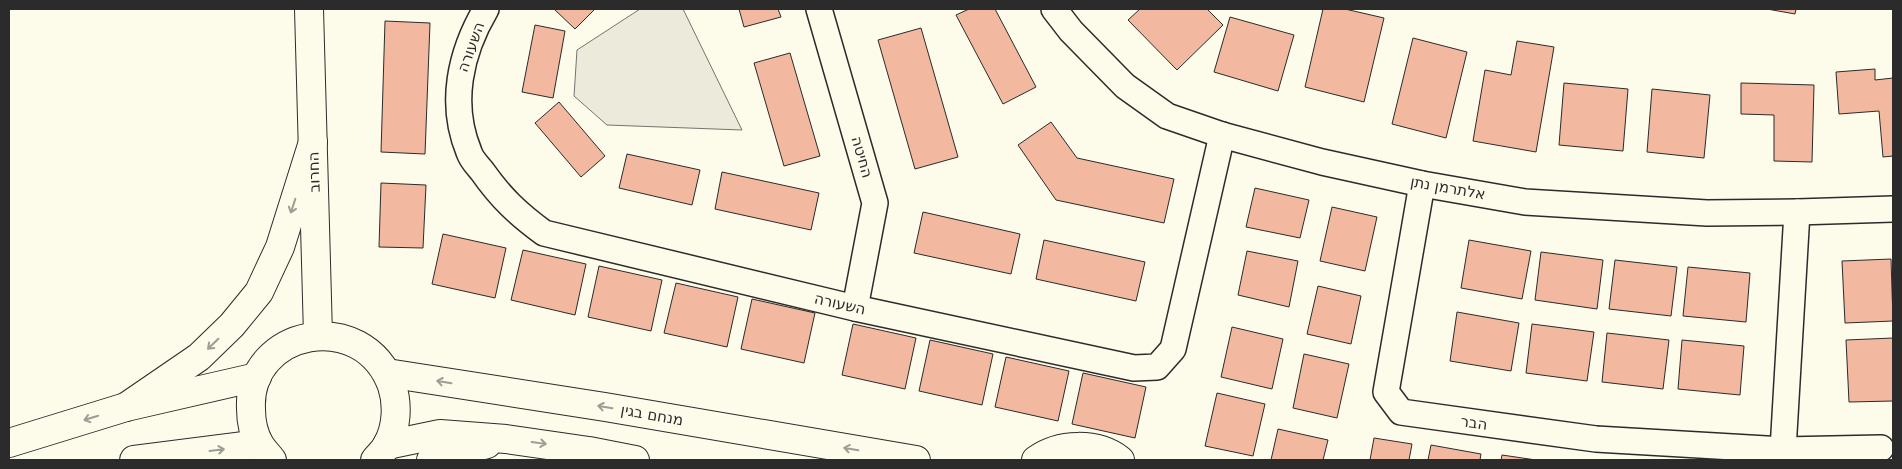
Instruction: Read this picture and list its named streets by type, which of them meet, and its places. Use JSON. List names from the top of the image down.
{
  "streets": {
    "main road": ["החרוב", "מנחם בגין"],
    "street": [
      "השעורה",
      "החיטה",
      "אלתרמן נתן",
      "הבר"
    ]
  },
  "crossings": [
    ["השעורה", "החיטה"],
    ["השעורה", "אלתרמן נתן"],
    ["אלתרמן נתן", "הבר"]
  ]
}
